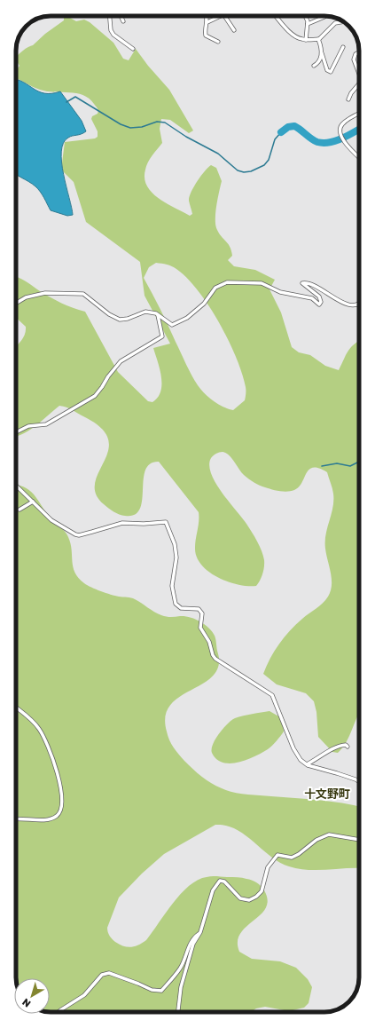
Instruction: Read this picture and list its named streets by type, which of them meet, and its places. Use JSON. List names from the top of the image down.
{
  "districts": ["十文野町"],
  "north": "bottom left"
}
